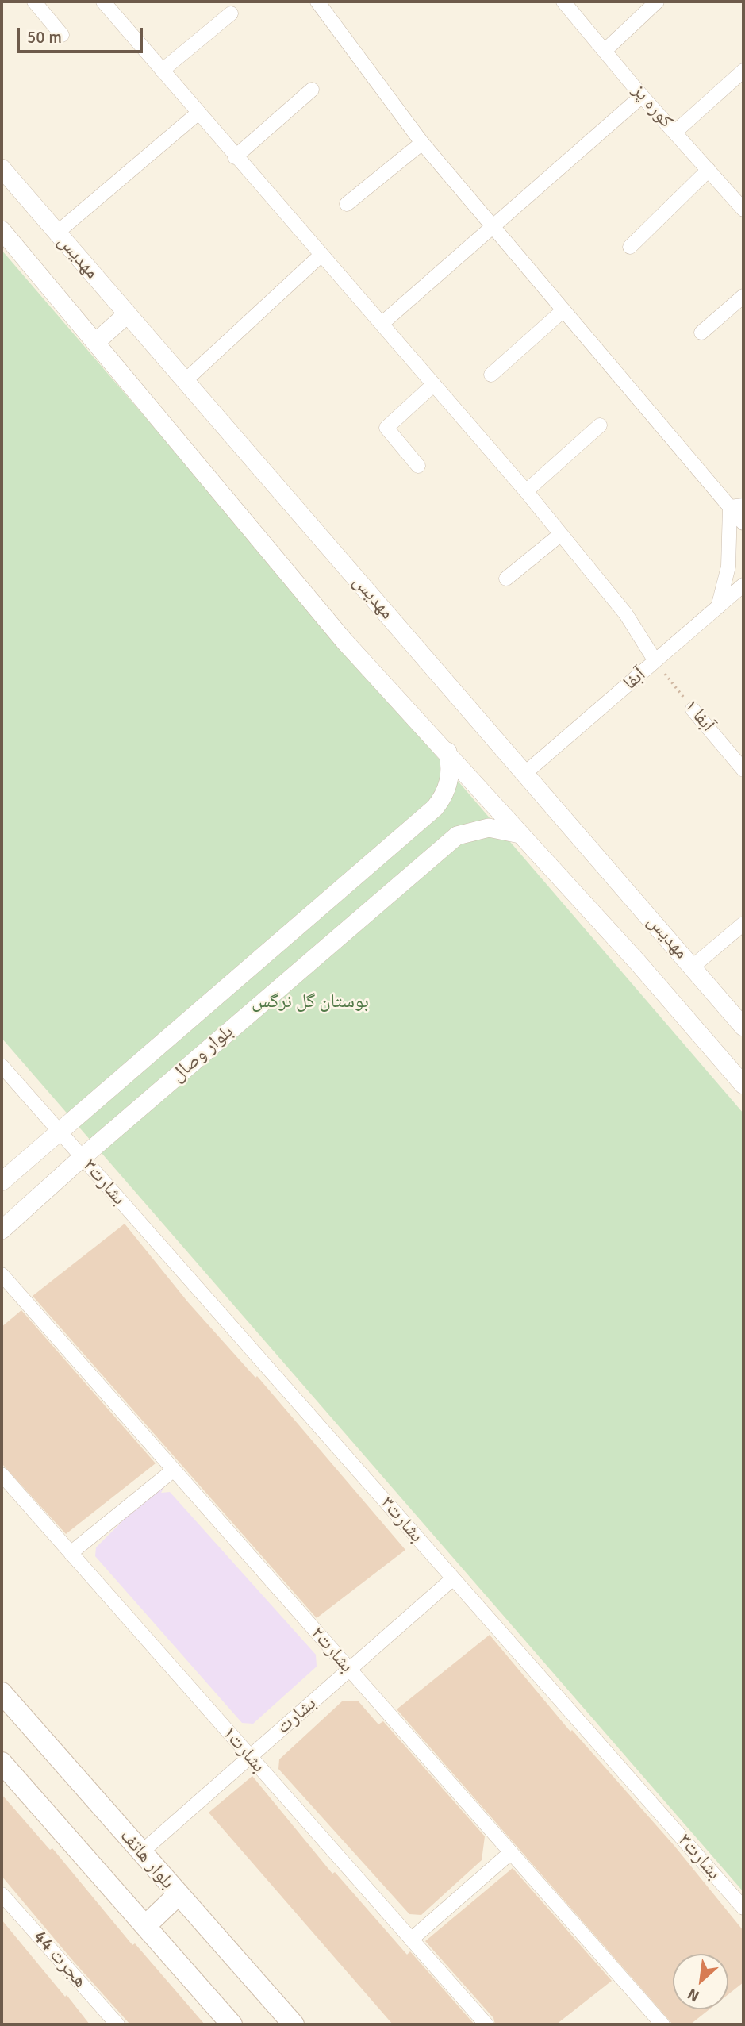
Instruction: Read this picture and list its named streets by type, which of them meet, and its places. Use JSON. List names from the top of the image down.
{
  "streets": {
    "main road": ["بلوار هاتف"],
    "street": [
      "کوره پز",
      "مهدیس",
      "آبفا",
      "آبفا ۱",
      "بلوار وصال",
      "بشارت۳",
      "بشارت۲",
      "بشارت",
      "بشارت۱",
      "هجرت 44"
    ]
  },
  "crossings": [
    ["مهدیس", "آبفا"],
    ["مهدیس", "بلوار وصال"],
    ["آبفا", "آبفا ۱"],
    ["بلوار وصال", "بشارت۳"],
    ["بشارت۳", "بشارت"],
    ["بشارت۲", "بشارت"],
    ["بشارت", "بشارت۱"],
    ["بشارت", "بلوار هاتف"]
  ],
  "parks": ["بوستان گل نرگس"],
  "scale_bar": "50 m",
  "north": "bottom left"
}
